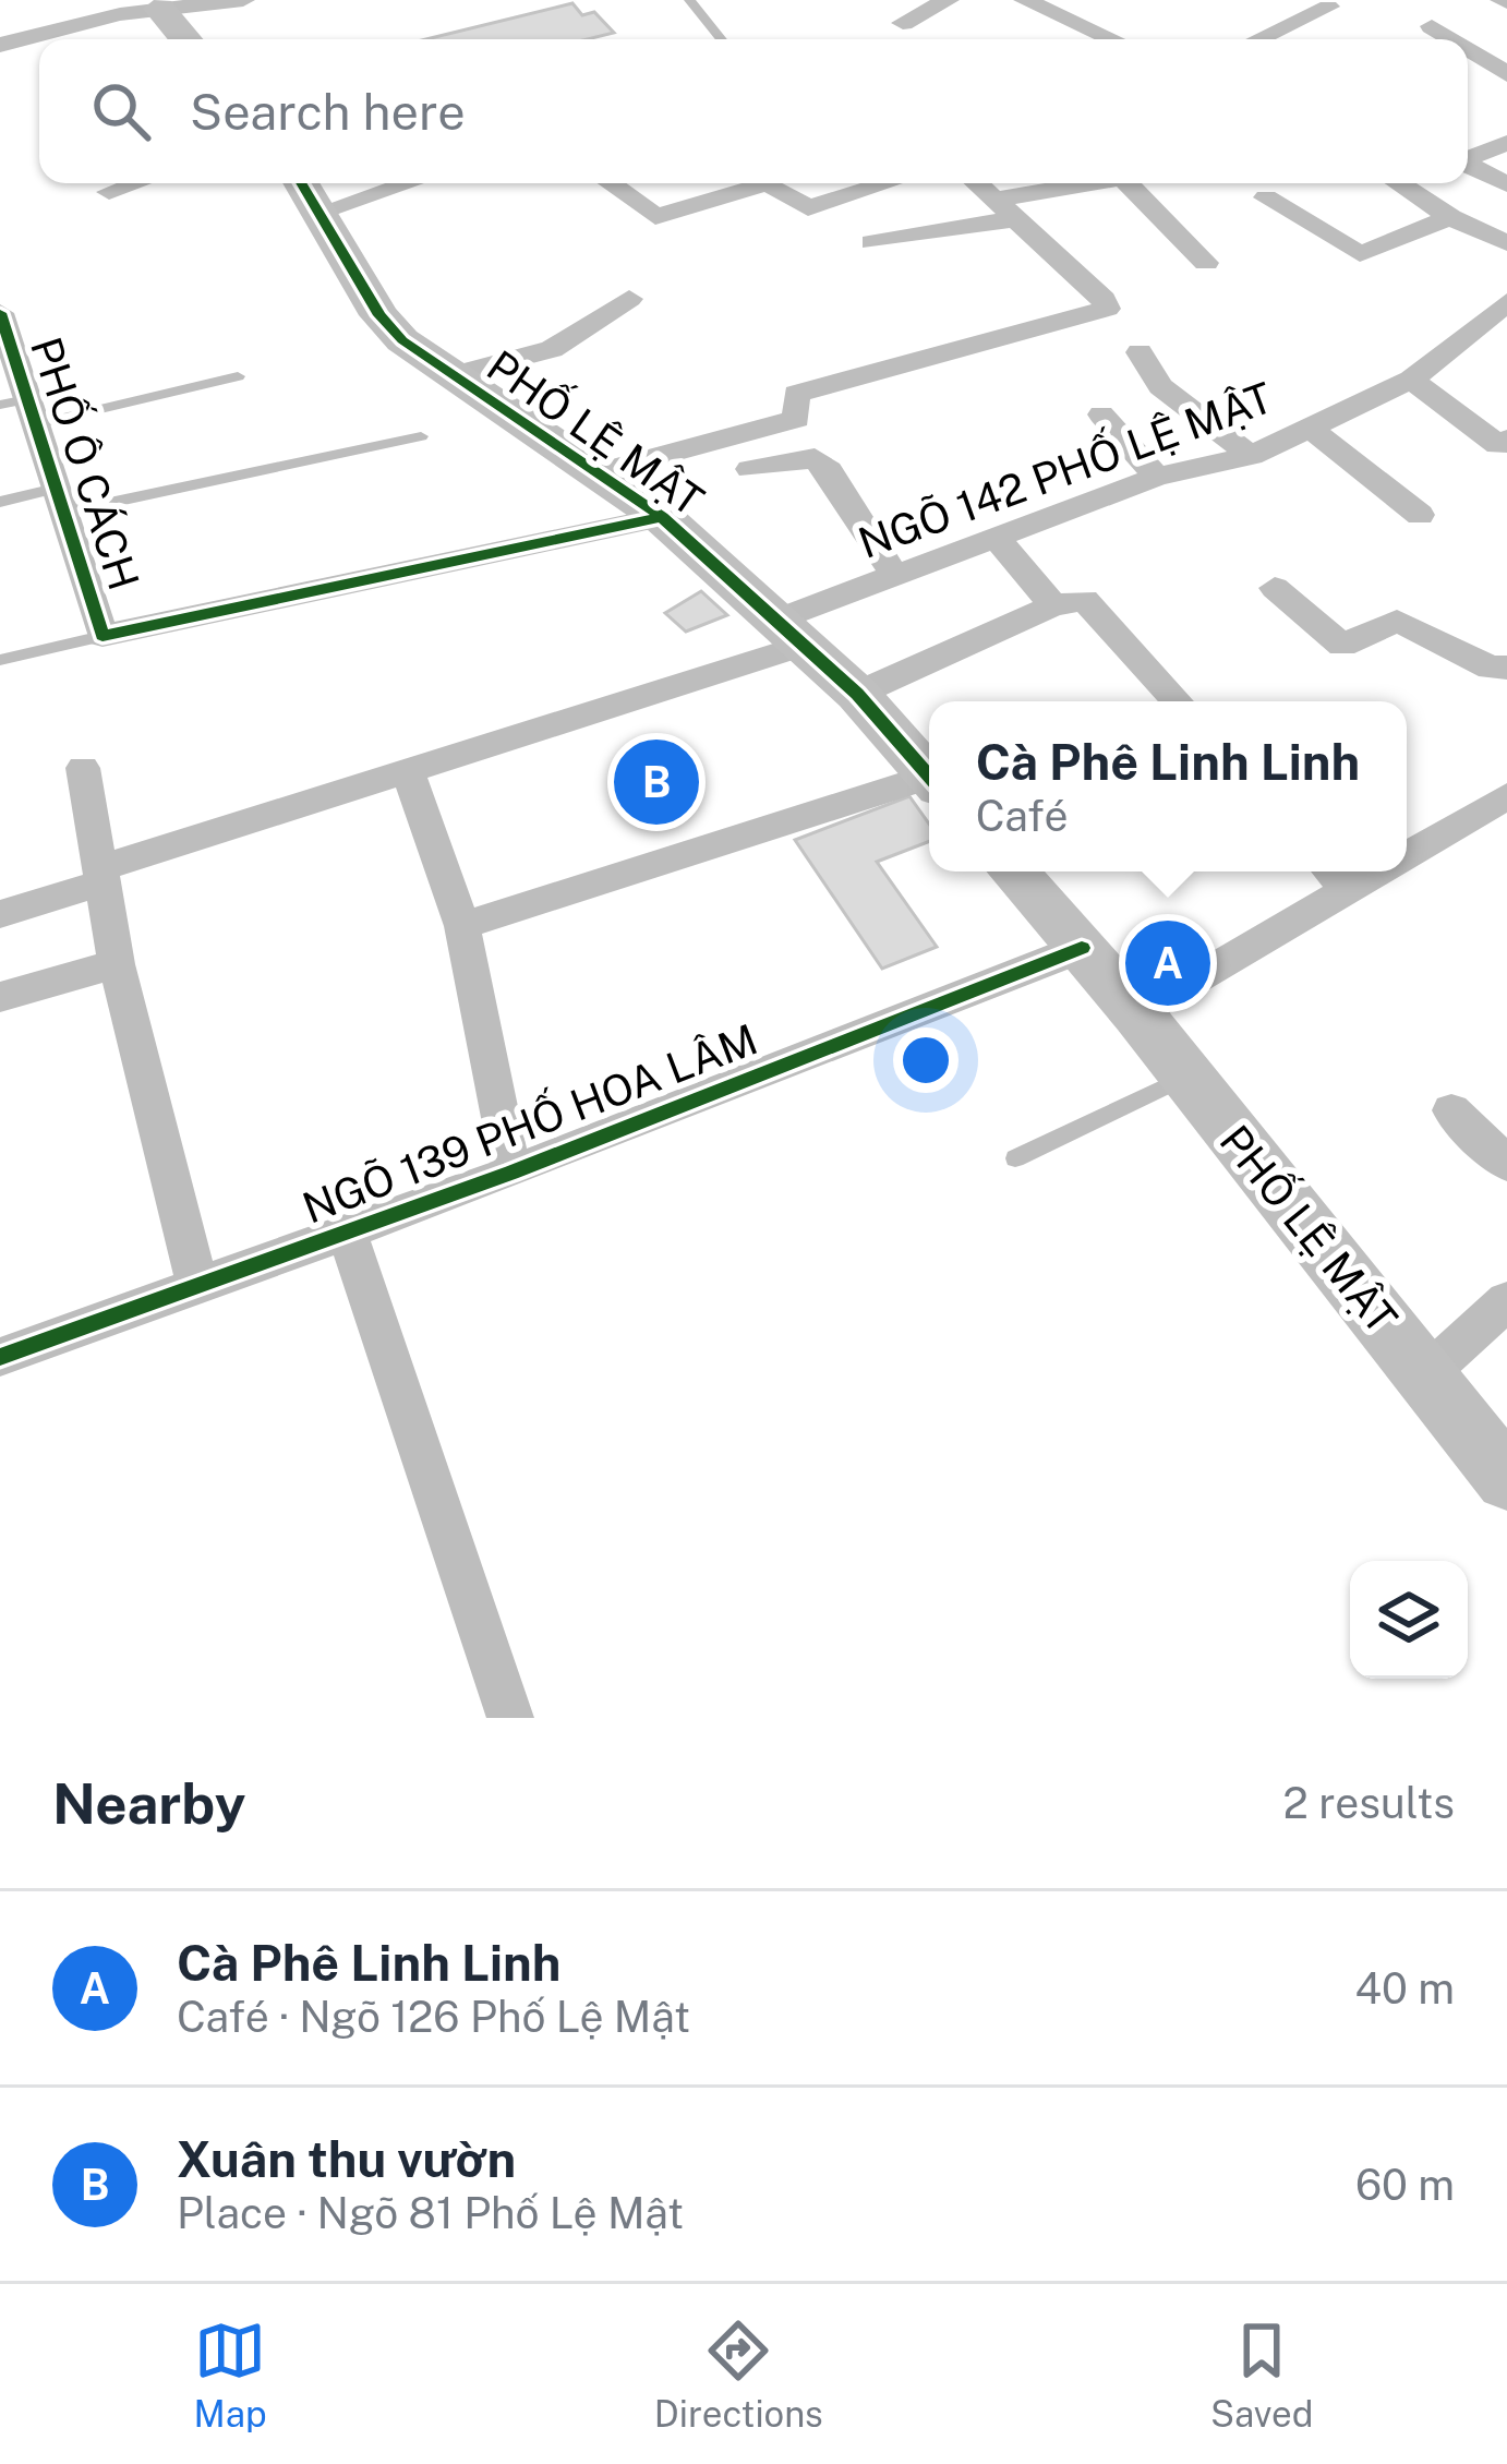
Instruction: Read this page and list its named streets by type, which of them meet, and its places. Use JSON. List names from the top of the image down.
{
  "streets": {
    "street": [
      "PHỐ LỆ MẬT",
      "PHỐ Ô CÁCH",
      "NGÕ 142 PHỐ LỆ MẬT",
      "NGÕ 139 PHỐ HOA LÂM"
    ]
  },
  "crossings": [
    ["PHỐ LỆ MẬT", "NGÕ 142 PHỐ LỆ MẬT"],
    ["PHỐ LỆ MẬT", "NGÕ 139 PHỐ HOA LÂM"]
  ],
  "page": {
    "search": "Search here",
    "popup": ["Cà Phê Linh Linh", "Café"],
    "pins": ["B", "A"],
    "heading": ["Nearby", "2 results"],
    "list": [
      {
        "mark": "A",
        "name": "Cà Phê Linh Linh",
        "note": "Café · Ngõ 126 Phố Lệ Mật",
        "value": "40 m"
      },
      {
        "mark": "B",
        "name": "Xuân thu vườn",
        "note": "Place · Ngõ 81 Phố Lệ Mật",
        "value": "60 m"
      }
    ],
    "nav": ["Map", "Directions", "Saved"]
  }
}
